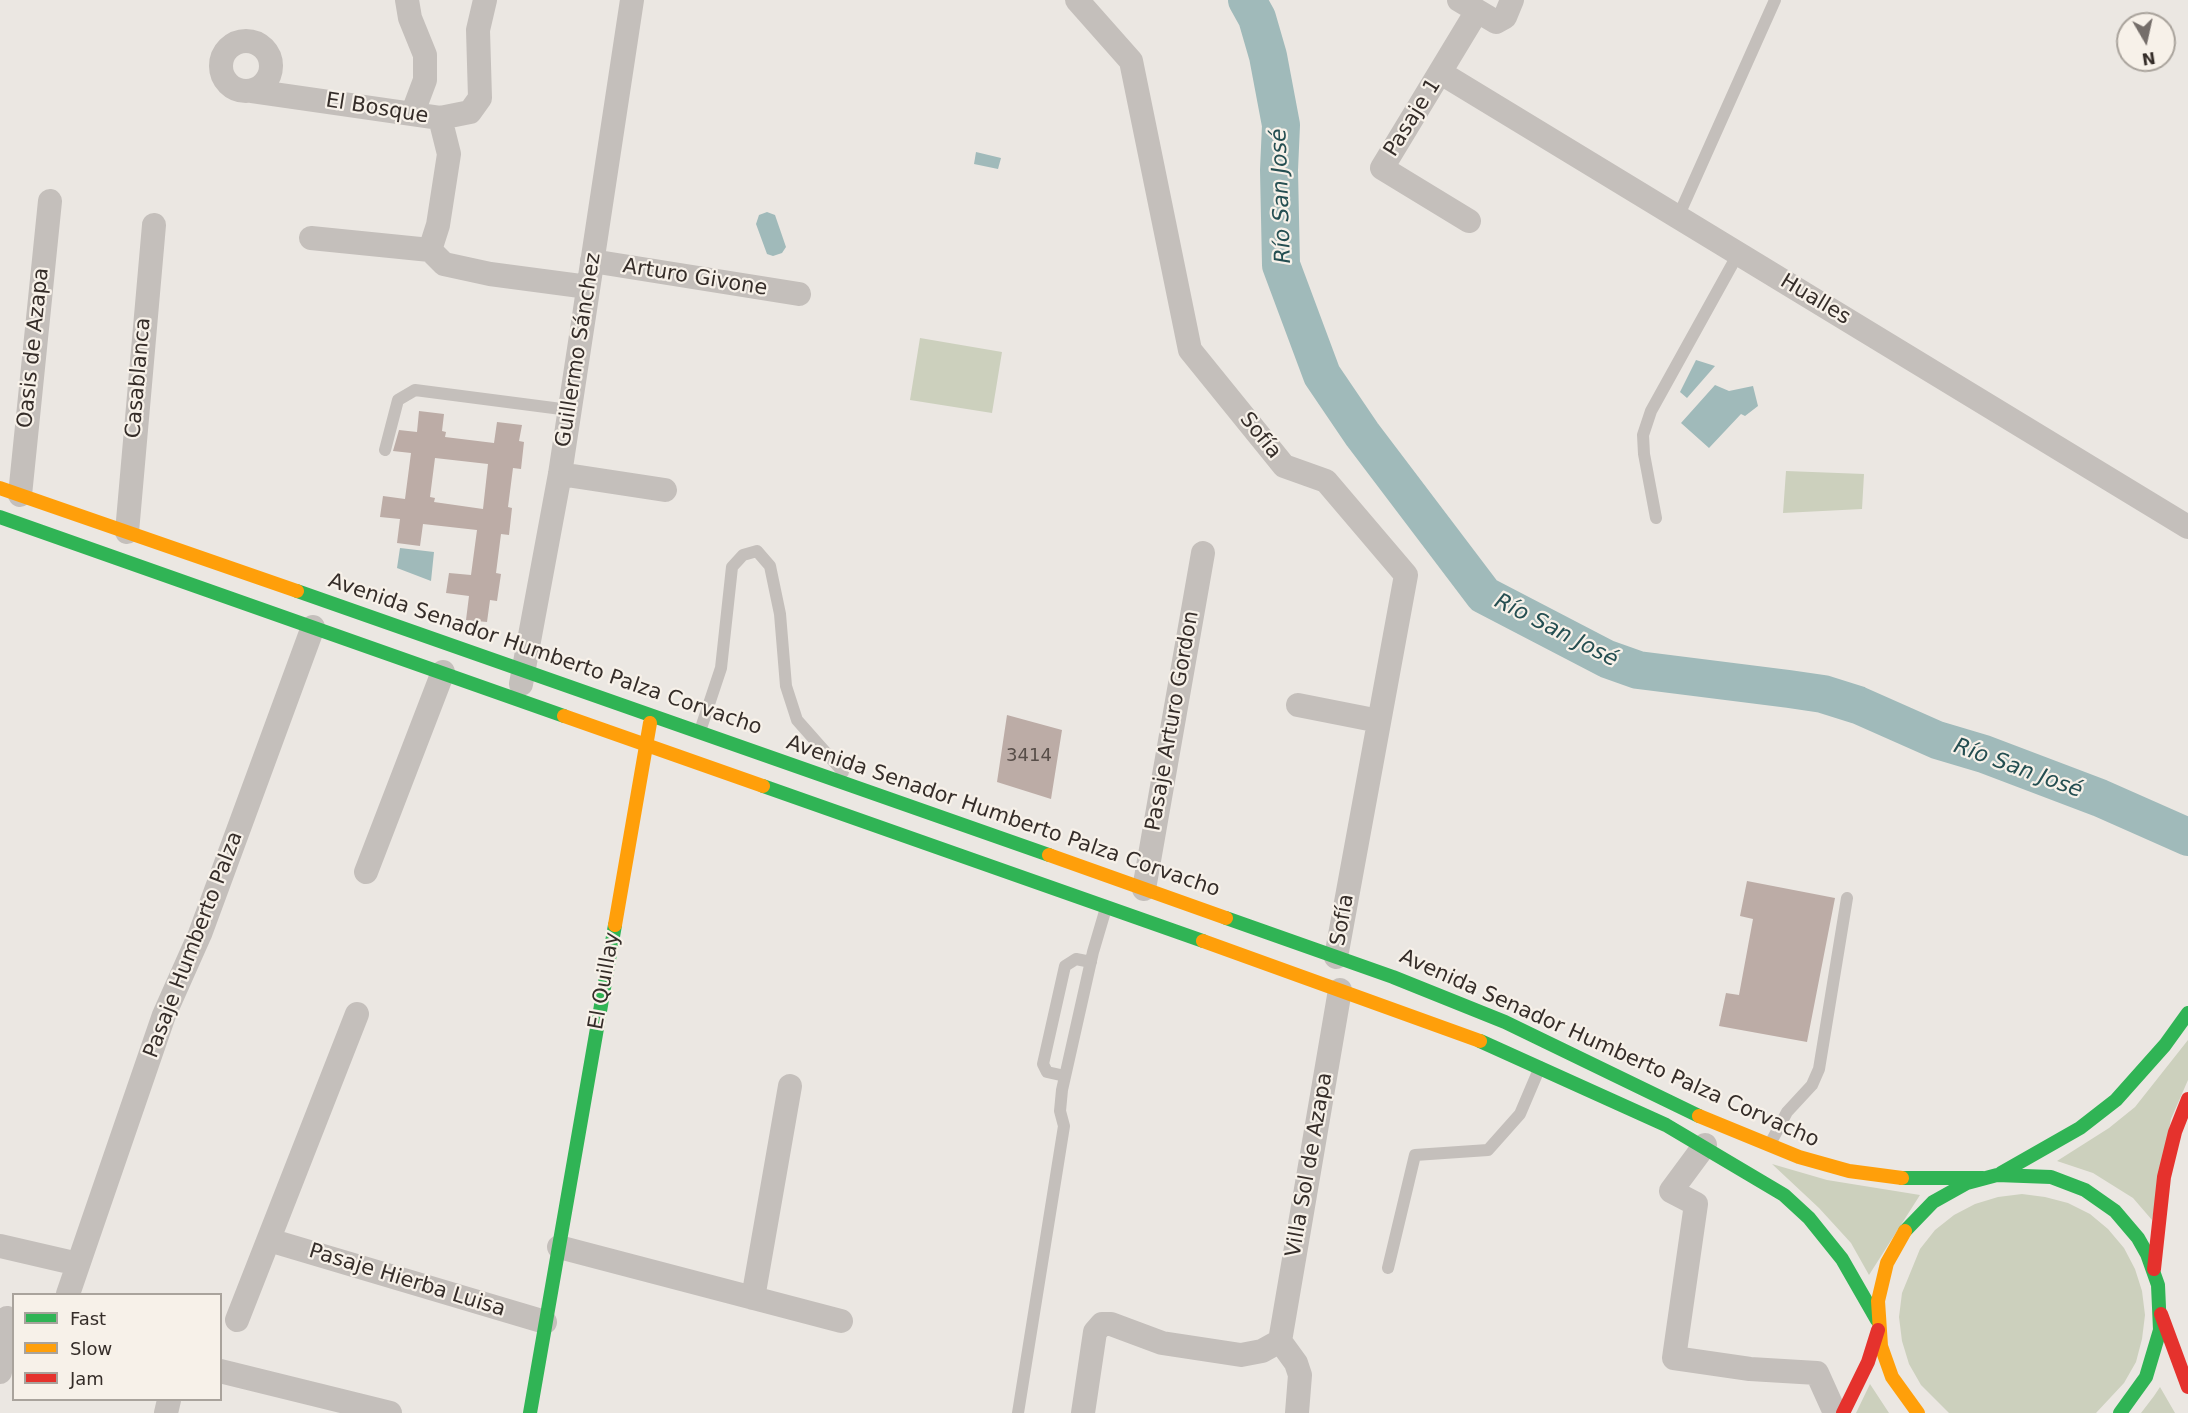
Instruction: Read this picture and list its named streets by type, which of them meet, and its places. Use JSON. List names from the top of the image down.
{
  "streets": {
    "main road": ["Avenida Senador Humberto Palza Corvacho", "El Quillay"],
    "street": [
      "El Bosque",
      "Pasaje 1",
      "Arturo Givone",
      "Hualles",
      "Oasis de Azapa",
      "Guillermo Sánchez",
      "Casablanca",
      "Sofía",
      "Pasaje Arturo Gordon",
      "Pasaje Humberto Palza",
      "Villa Sol de Azapa",
      "Pasaje Hierba Luisa"
    ]
  },
  "crossings": [
    ["Pasaje 1", "Hualles"],
    ["Arturo Givone", "Guillermo Sánchez"],
    ["Oasis de Azapa", "Avenida Senador Humberto Palza Corvacho"],
    ["Guillermo Sánchez", "Avenida Senador Humberto Palza Corvacho"],
    ["Casablanca", "Avenida Senador Humberto Palza Corvacho"],
    ["Sofía", "Avenida Senador Humberto Palza Corvacho"],
    ["Avenida Senador Humberto Palza Corvacho", "Pasaje Arturo Gordon"],
    ["Avenida Senador Humberto Palza Corvacho", "Pasaje Humberto Palza"],
    ["Avenida Senador Humberto Palza Corvacho", "El Quillay"],
    ["Avenida Senador Humberto Palza Corvacho", "Villa Sol de Azapa"],
    ["El Quillay", "Pasaje Hierba Luisa"]
  ],
  "water": ["Río San José"],
  "house_numbers": ["3414"],
  "legend": ["Fast", "Slow", "Jam"],
  "north": "bottom"
}
